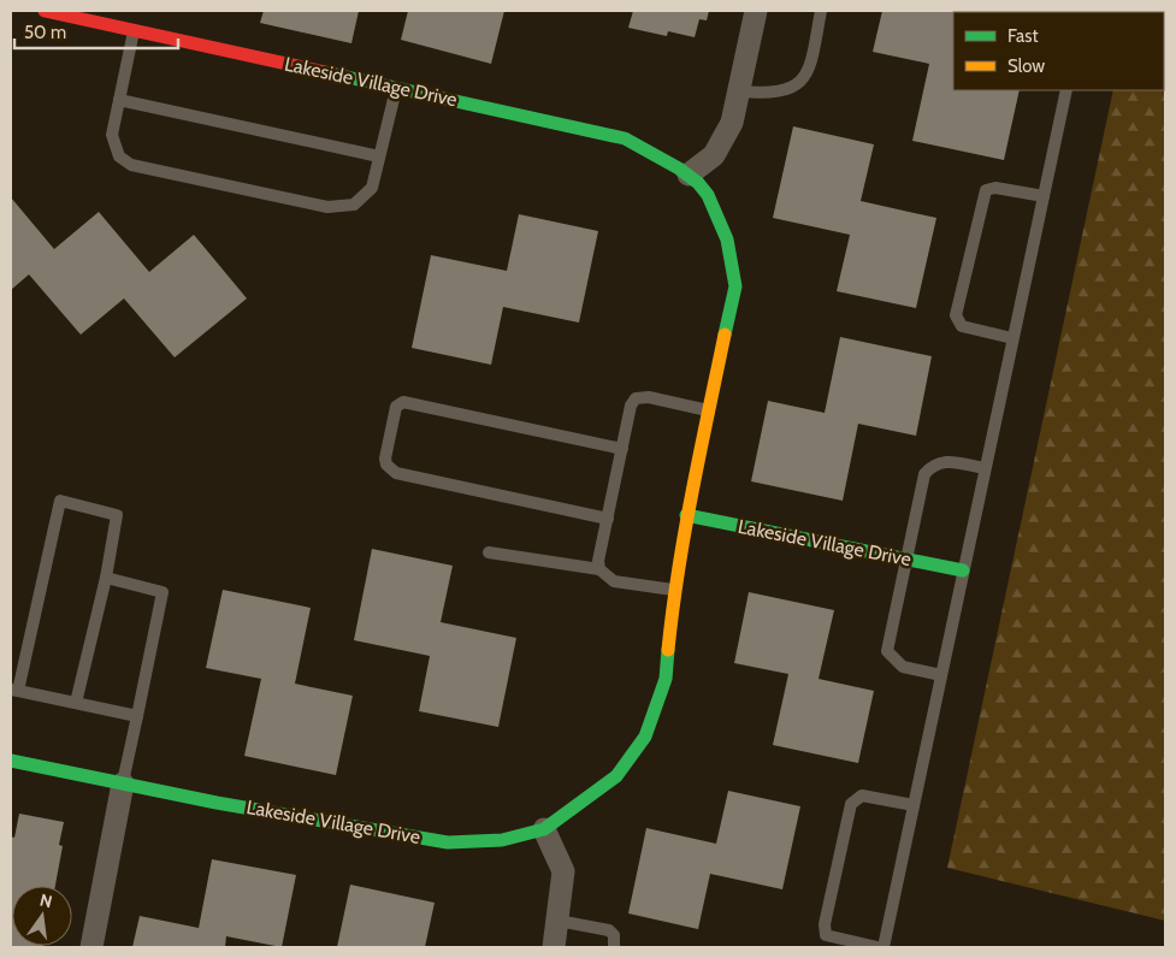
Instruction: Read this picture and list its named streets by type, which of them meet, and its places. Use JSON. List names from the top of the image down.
{
  "streets": {
    "street": ["Lakeside Village Drive"]
  },
  "legend": ["Fast", "Slow"],
  "scale_bar": "50 m",
  "north": "top"
}
